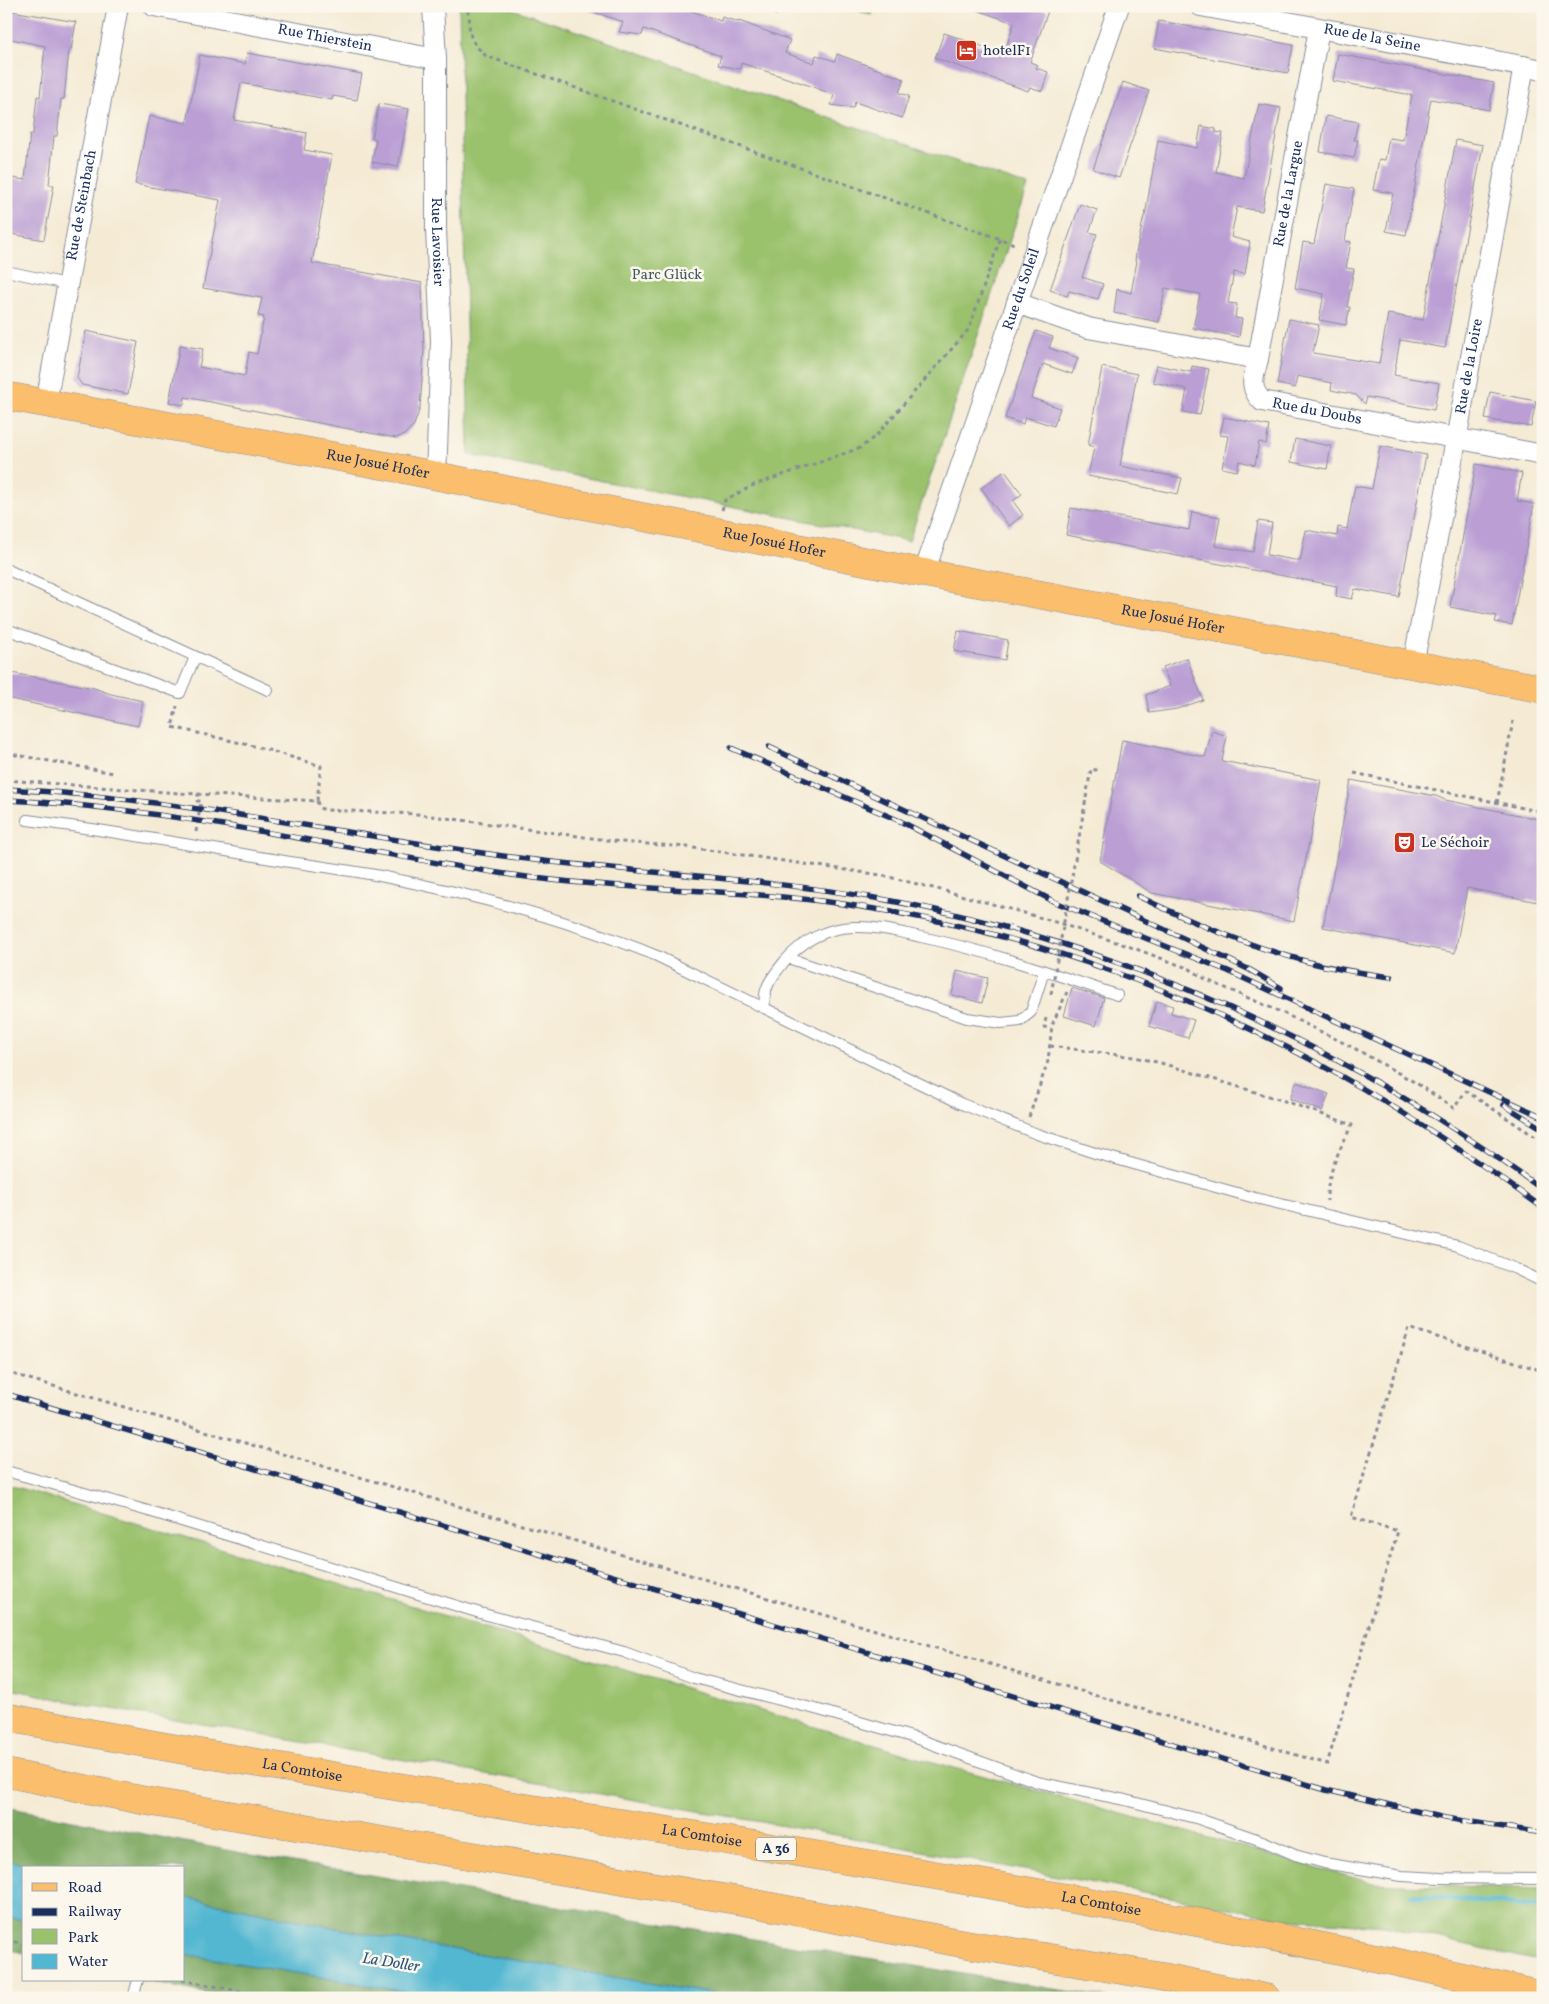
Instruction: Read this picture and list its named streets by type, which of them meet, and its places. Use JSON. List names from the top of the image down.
{
  "streets": {
    "main road": ["Rue Josué Hofer", "La Comtoise", "A 36"],
    "street": [
      "Rue Thierstein",
      "Rue de la Seine",
      "Rue de la Largue",
      "Rue de Steinbach",
      "Rue Lavoisier",
      "Rue du Soleil",
      "Rue de la Loire",
      "Rue du Doubs"
    ]
  },
  "crossings": [
    ["Rue Thierstein", "Rue Lavoisier"],
    ["Rue de la Seine", "Rue de la Largue"],
    ["Rue de la Seine", "Rue de la Loire"],
    ["Rue de la Largue", "Rue du Doubs"],
    ["Rue de Steinbach", "Rue Josué Hofer"],
    ["Rue Lavoisier", "Rue Josué Hofer"],
    ["Rue du Soleil", "Rue Josué Hofer"],
    ["Rue de la Loire", "Rue du Doubs"],
    ["Rue de la Loire", "Rue Josué Hofer"]
  ],
  "water": ["La Doller"],
  "parks": ["Parc Glück"],
  "places": {
    "hotel": ["hotelF1"],
    "theatre": ["Le Séchoir"]
  },
  "legend": [
    "Road",
    "Railway",
    "Park",
    "Water"
  ]
}
